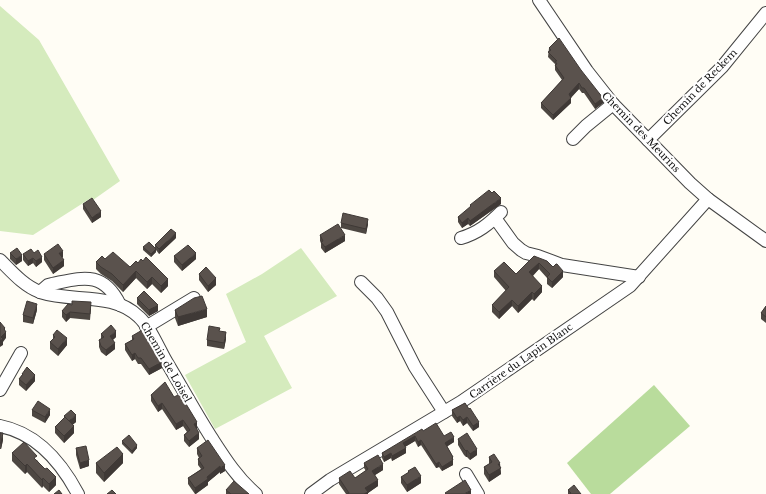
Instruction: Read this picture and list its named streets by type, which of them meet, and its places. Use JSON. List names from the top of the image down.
{
  "streets": {
    "street": [
      "Chemin de Reckem",
      "Chemin des Meurins",
      "Carrière du Lapin Blanc",
      "Chemin de Loisel"
    ]
  },
  "crossings": [
    ["Chemin de Reckem", "Chemin des Meurins"],
    ["Chemin des Meurins", "Carrière du Lapin Blanc"]
  ]
}
